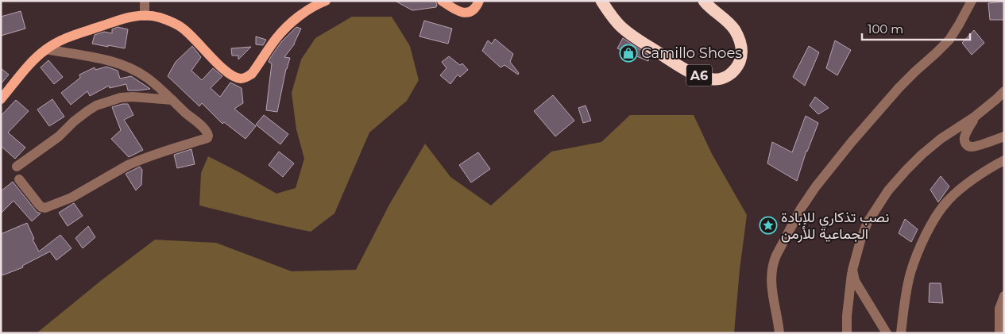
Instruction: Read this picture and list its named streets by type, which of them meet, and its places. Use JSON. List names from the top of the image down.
{
  "streets": {
    "highway": ["A6"]
  },
  "places": {
    "shop": ["Camillo Shoes"],
    "place": ["نصب تذكاري للإبادة الجماعية للأرمن"]
  },
  "scale_bar": "100 m"
}
